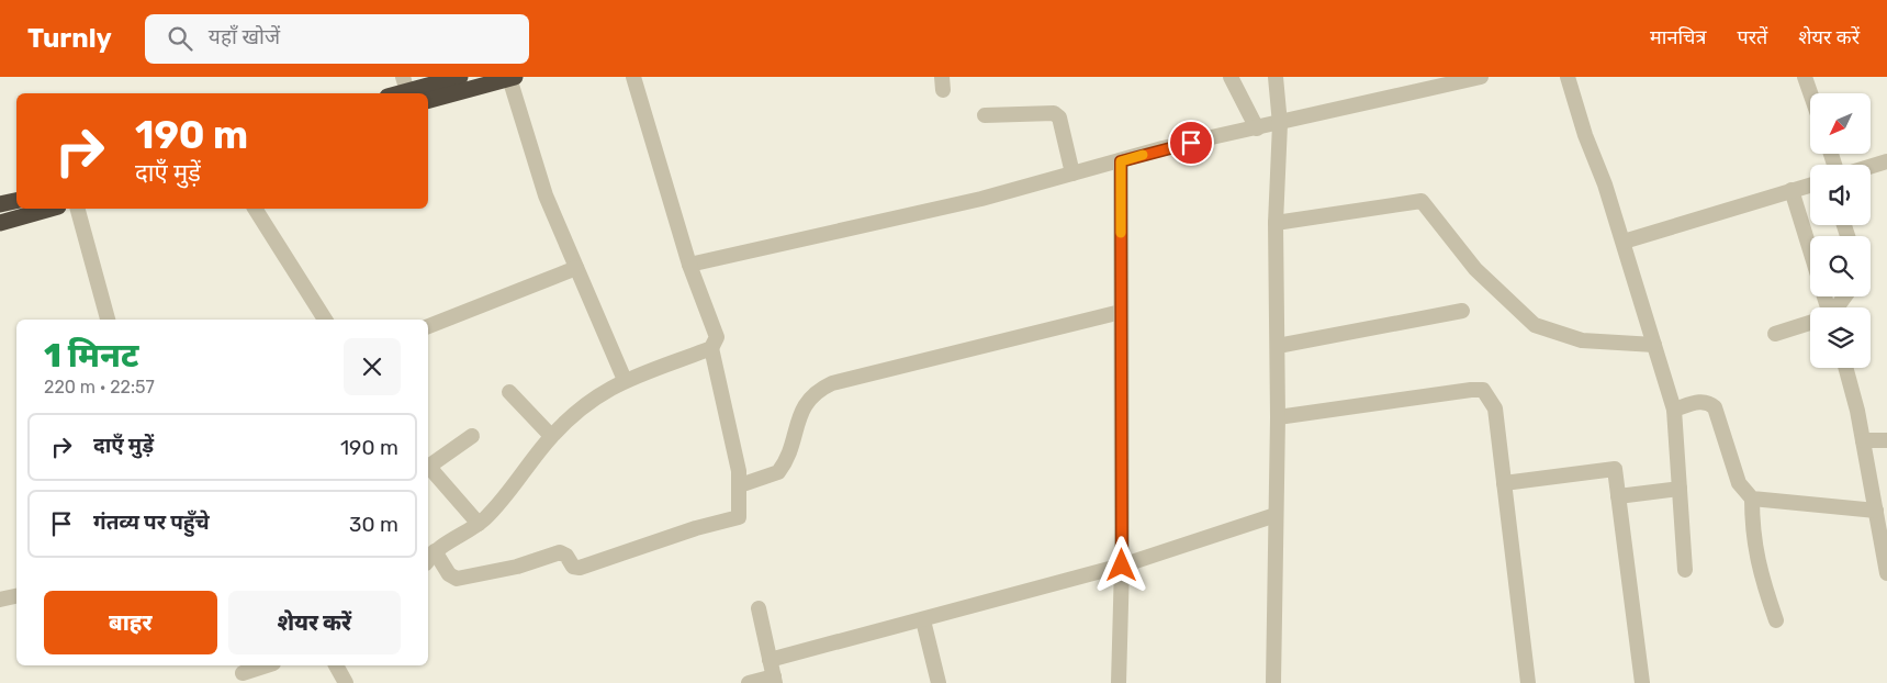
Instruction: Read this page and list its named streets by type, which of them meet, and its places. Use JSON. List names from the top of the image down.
{
  "north": "bottom left",
  "page": {
    "header": "Turnly",
    "search": "यहाँ खोजें",
    "nav": ["मानचित्र", "परतें", "शेयर करें"],
    "turn": ["190 m", "दाएँ मुड़ें"],
    "heading": ["1 मिनट", "220 m · 22:57"],
    "list": [
      {
        "name": "दाएँ मुड़ें",
        "value": "190 m"
      },
      {
        "name": "गंतव्य पर पहुँचे",
        "value": "30 m"
      }
    ],
    "buttons": ["बाहर", "शेयर करें"]
  }
}
